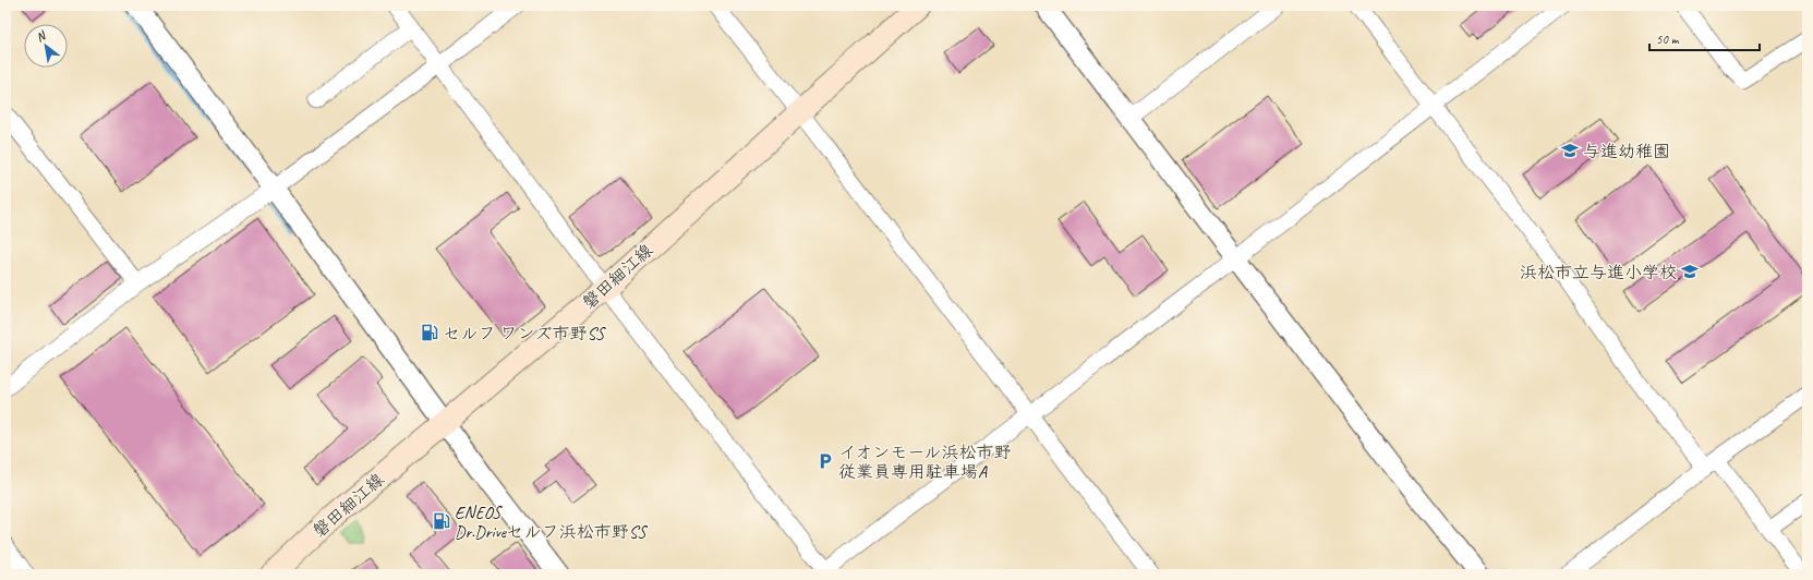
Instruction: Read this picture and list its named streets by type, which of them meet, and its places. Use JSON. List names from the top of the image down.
{
  "streets": {
    "main road": ["磐田細江線"]
  },
  "places": {
    "school or university": ["与進幼稚園", "浜松市立与進小学校"],
    "fuel station": ["セルフ ワンズ市野SS", "ENEOS Dr.Driveセルフ浜松市野SS"],
    "parking": ["イオンモール浜松市野 従業員専用駐車場A"]
  },
  "scale_bar": "50 m",
  "north": "top left"
}
